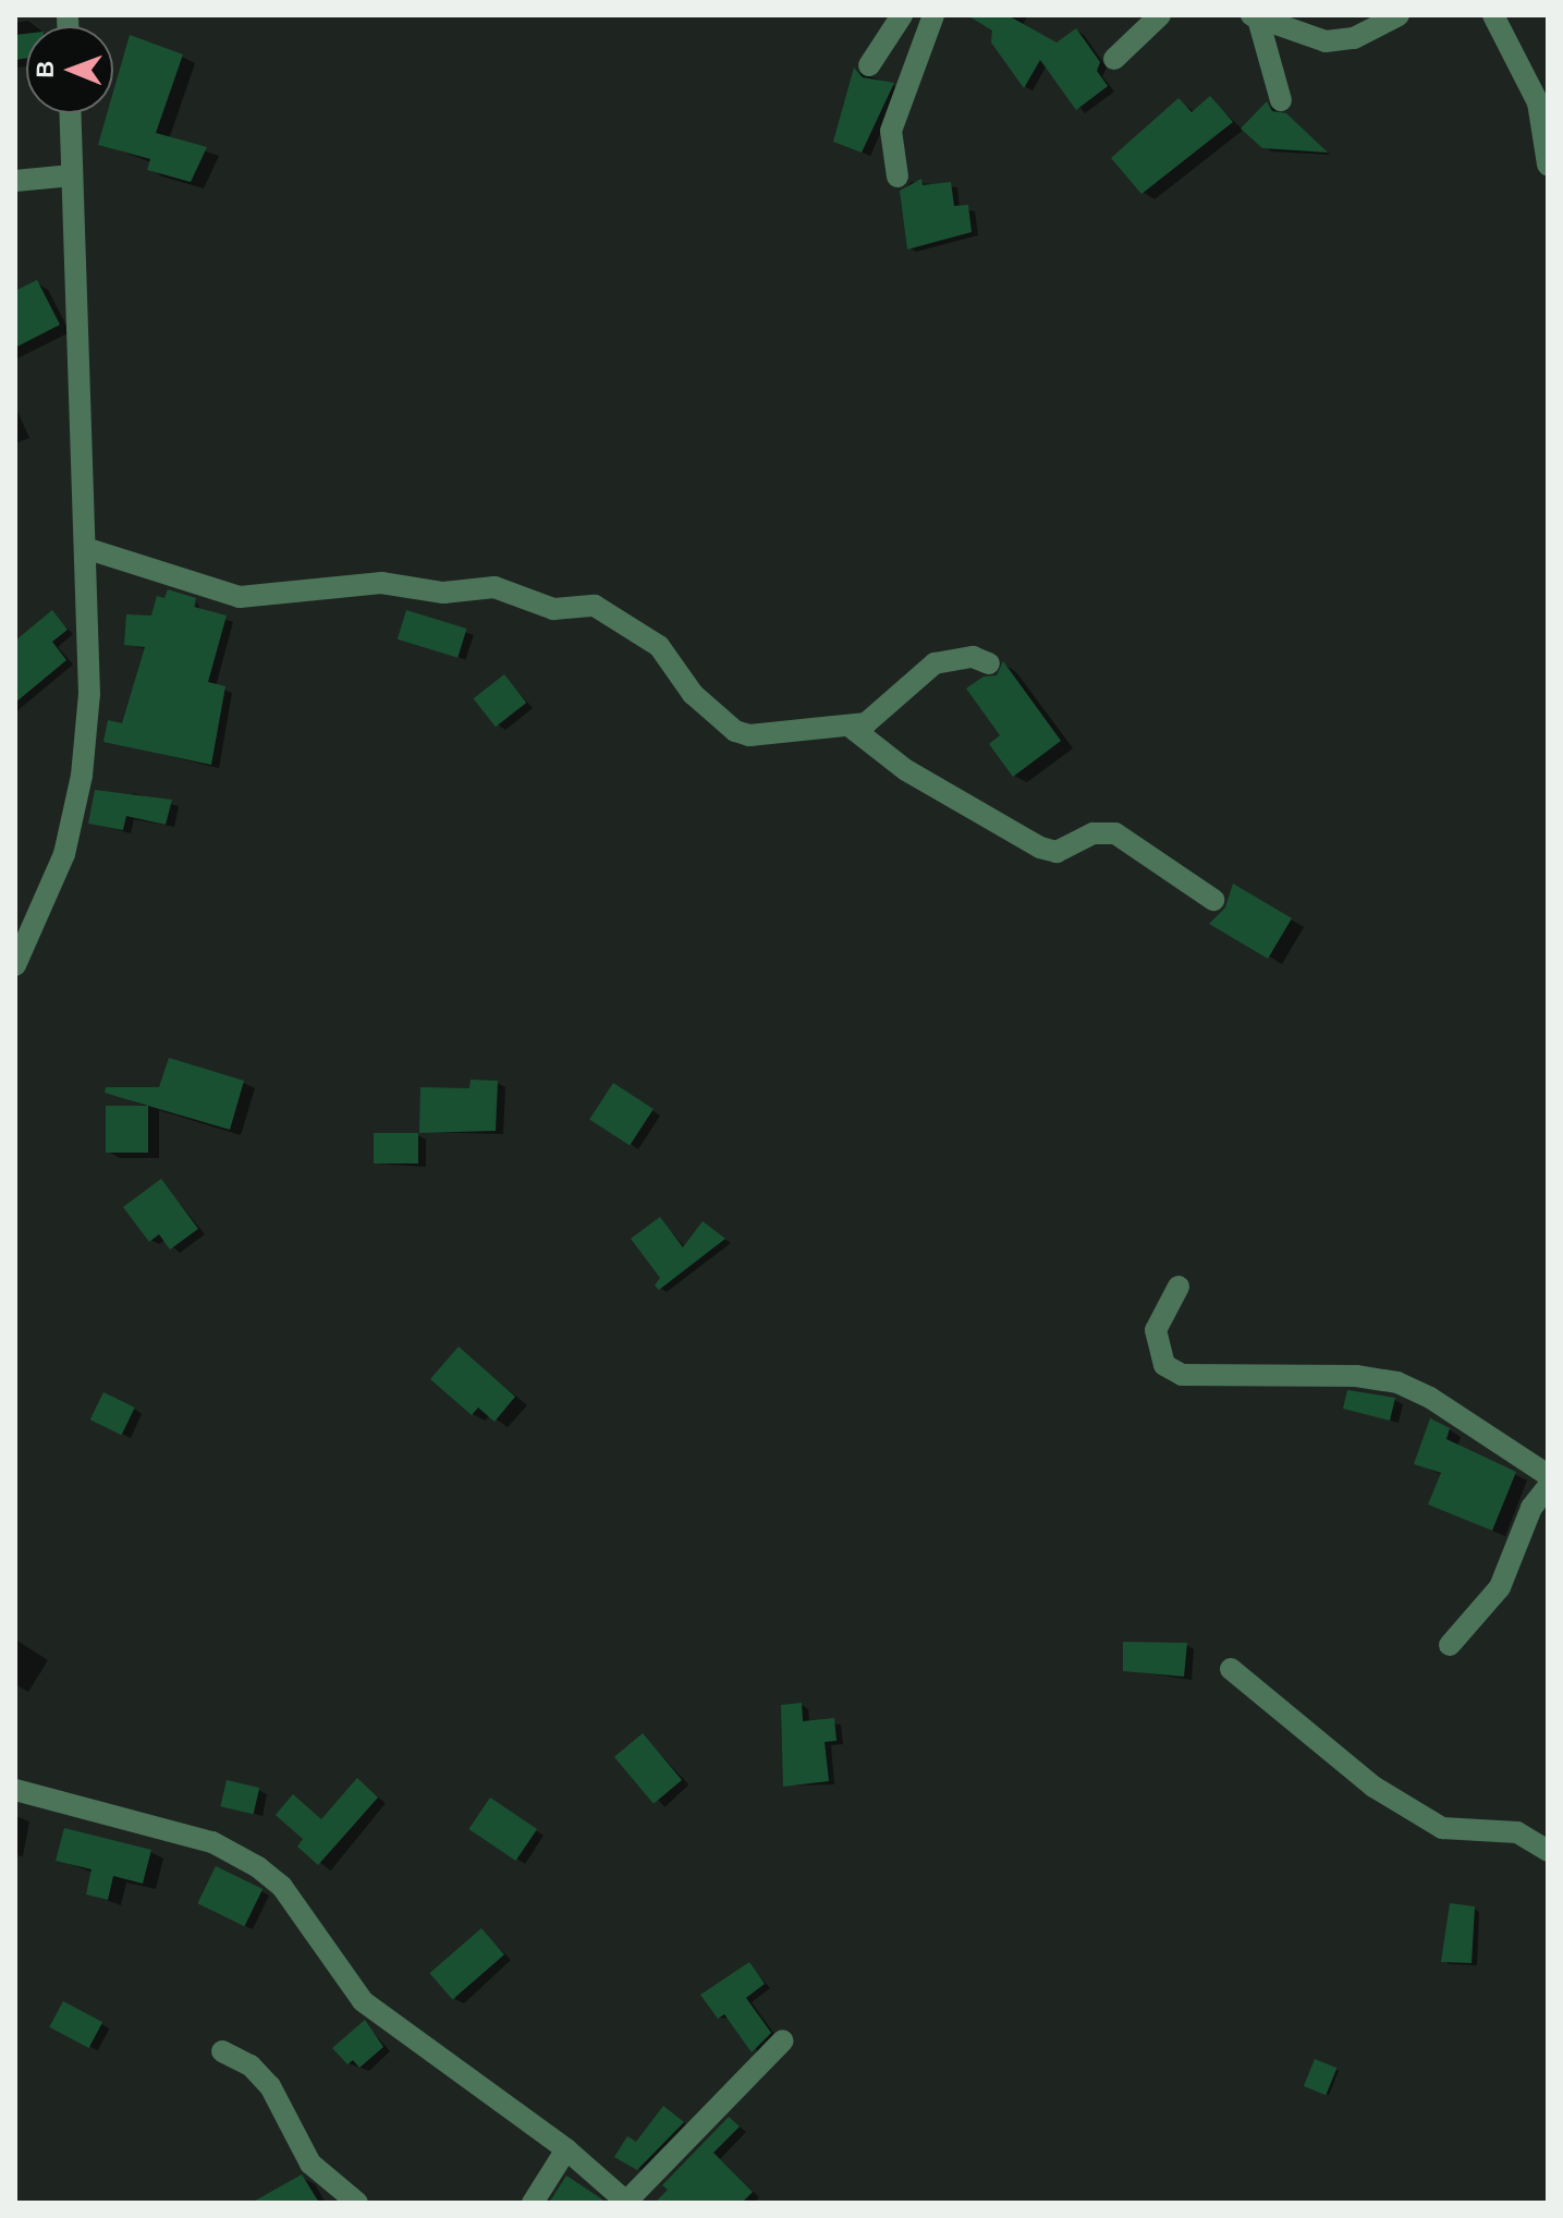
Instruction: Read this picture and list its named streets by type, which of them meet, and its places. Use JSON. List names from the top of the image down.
{
  "north": "left"
}
